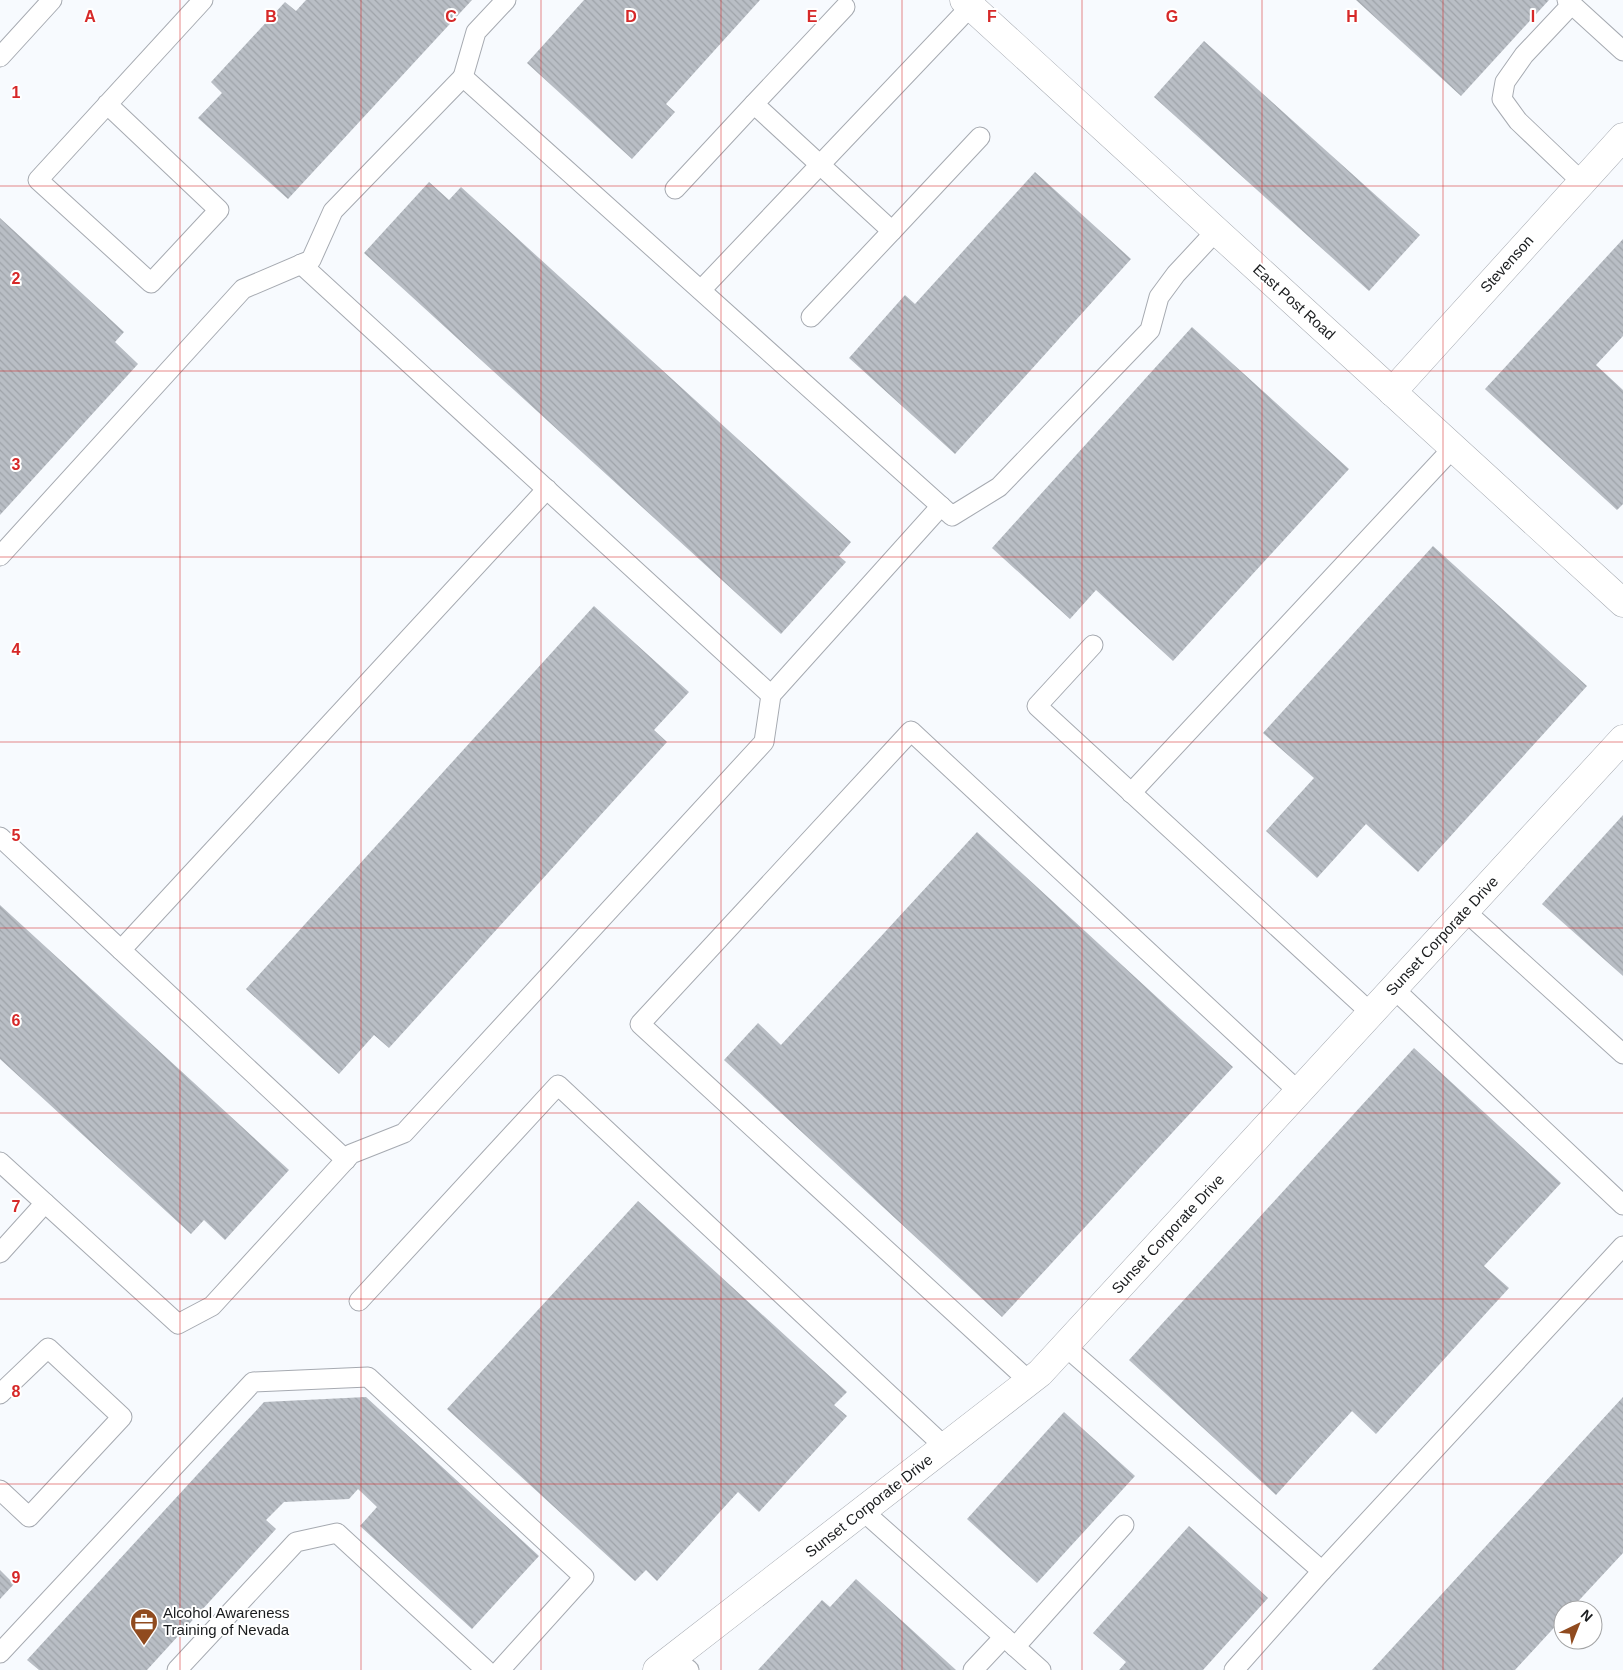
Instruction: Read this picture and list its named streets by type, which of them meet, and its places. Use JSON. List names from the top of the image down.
{
  "streets": {
    "street": ["Stevenson", "East Post Road", "Sunset Corporate Drive"]
  },
  "crossings": [
    ["Stevenson", "East Post Road"]
  ],
  "places": {
    "office": ["Alcohol Awareness Training of Nevada"]
  },
  "north": "top right",
  "grid": {
    "columns": [
      "A",
      "B",
      "C",
      "D",
      "E",
      "F",
      "G",
      "H",
      "I"
    ],
    "rows": [
      "1",
      "2",
      "3",
      "4",
      "5",
      "6",
      "7",
      "8",
      "9"
    ]
  }
}
